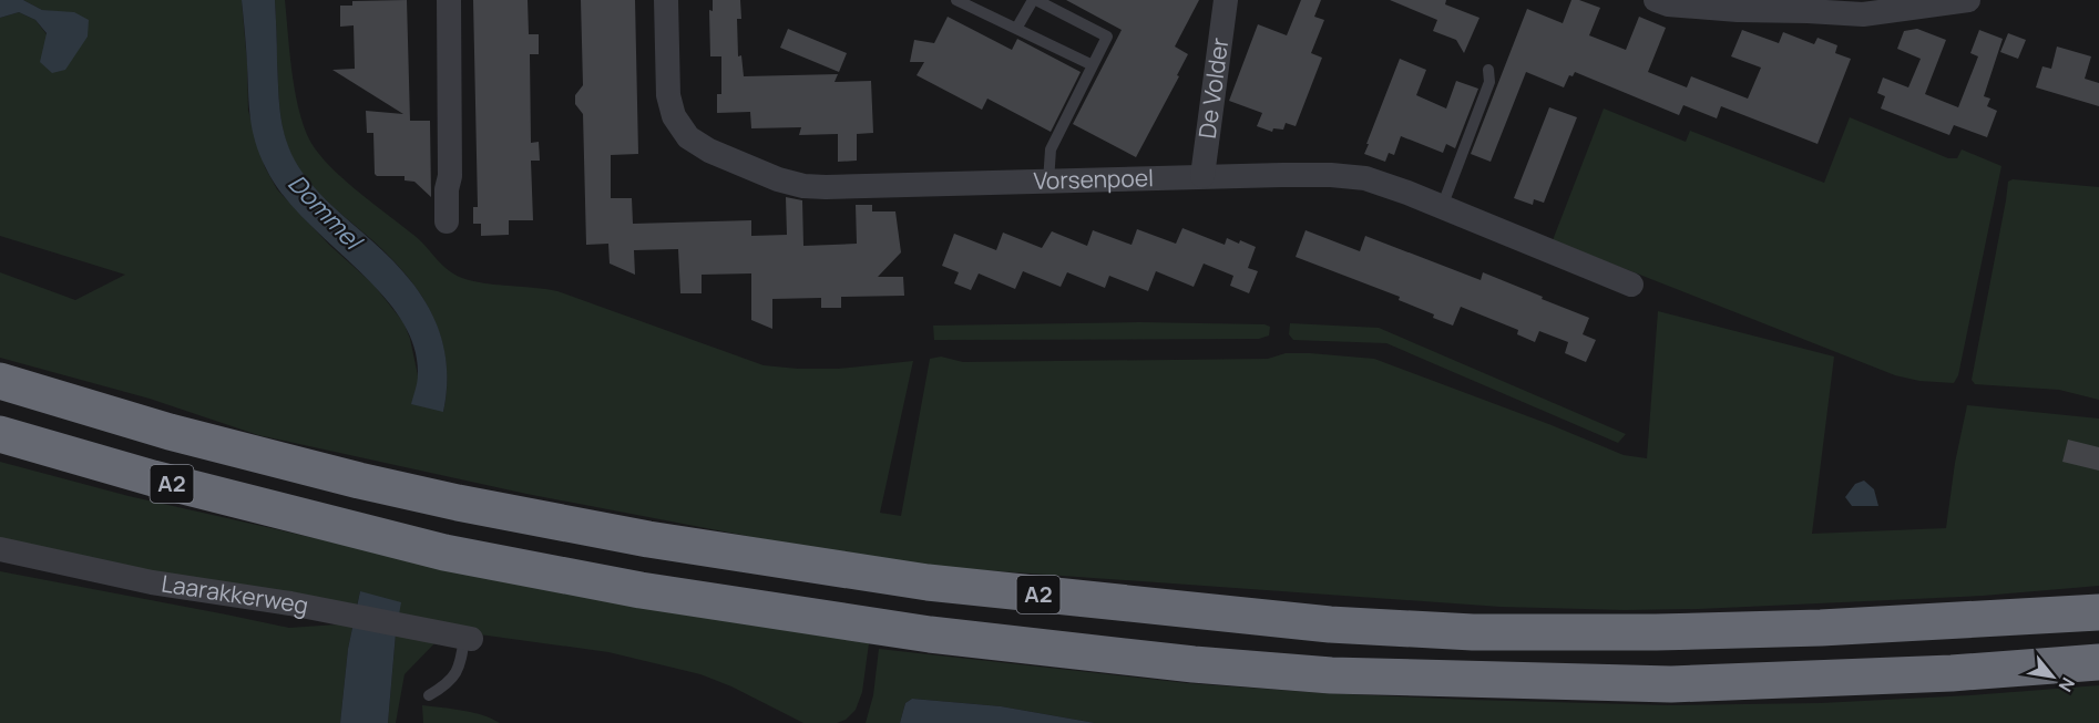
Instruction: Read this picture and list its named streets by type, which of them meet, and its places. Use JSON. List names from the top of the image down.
{
  "streets": {
    "highway": ["A2"],
    "street": ["De Volder", "Vorsenpoel", "Laarakkerweg"]
  },
  "crossings": [
    ["De Volder", "Vorsenpoel"]
  ],
  "water": ["Dommel"],
  "north": "bottom right"
}
